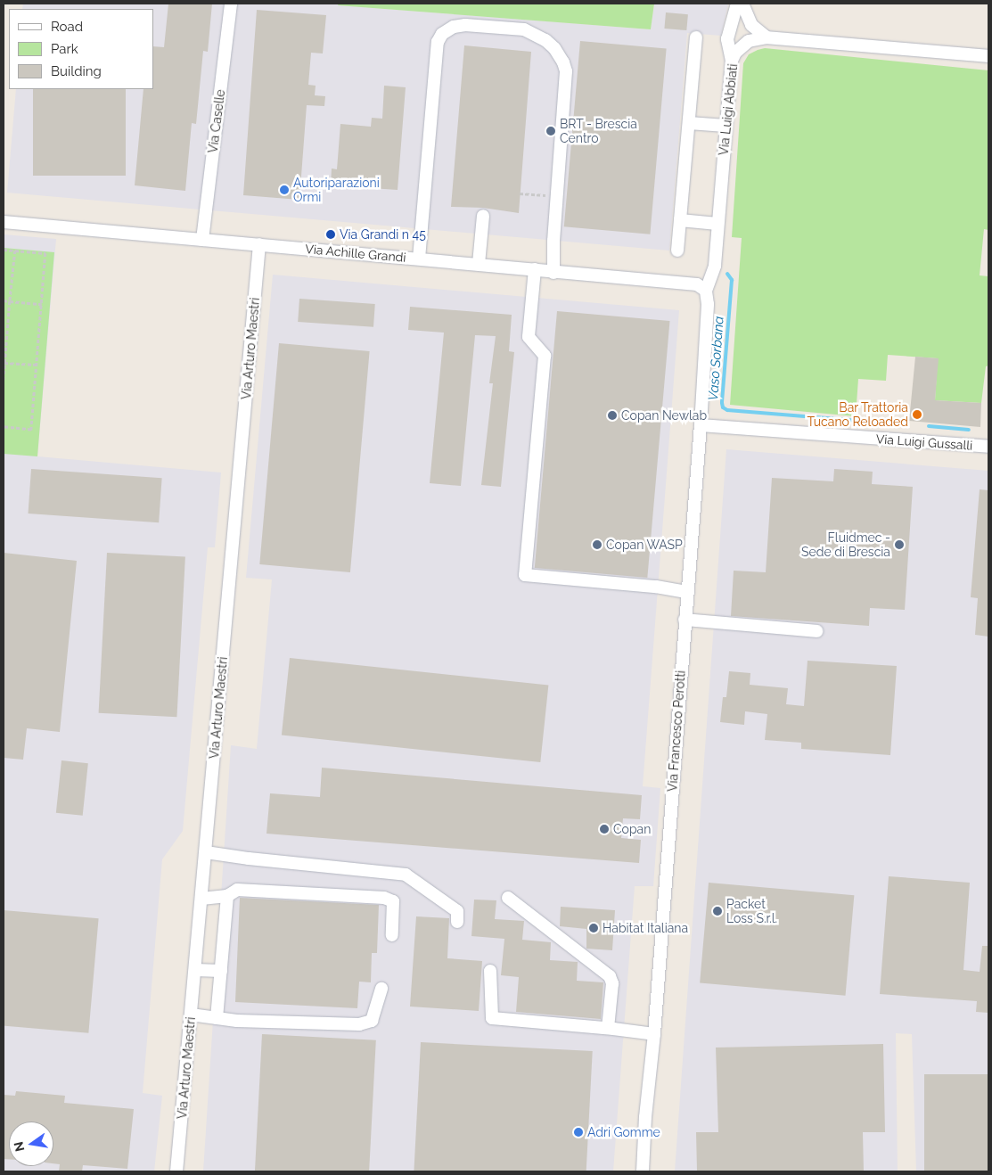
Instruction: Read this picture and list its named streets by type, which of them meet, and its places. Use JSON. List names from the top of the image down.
{
  "streets": {
    "street": [
      "Via Luigi Abbiati",
      "Via Caselle",
      "Via Achille Grandi",
      "Via Arturo Maestri",
      "Via Luigi Gussalli",
      "Via Francesco Perotti"
    ]
  },
  "crossings": [
    ["Via Luigi Abbiati", "Via Achille Grandi"],
    ["Via Luigi Abbiati", "Via Francesco Perotti"],
    ["Via Caselle", "Via Achille Grandi"],
    ["Via Achille Grandi", "Via Arturo Maestri"],
    ["Via Achille Grandi", "Via Francesco Perotti"],
    ["Via Luigi Gussalli", "Via Francesco Perotti"]
  ],
  "water": ["Vaso Sorbana"],
  "places": [
    "BRT - Brescia Centro",
    "Autoriparazioni Ormi",
    "Via Grandi n 45",
    "Bar Trattoria Tucano Reloaded",
    "Copan Newlab",
    "Copan WASP",
    "Fluidmec - Sede di Brescia",
    "Copan",
    "Packet Loss S.r.l.",
    "Habitat Italiana",
    "Adri Gomme"
  ],
  "legend": ["Road", "Park", "Building"],
  "north": "left"
}
